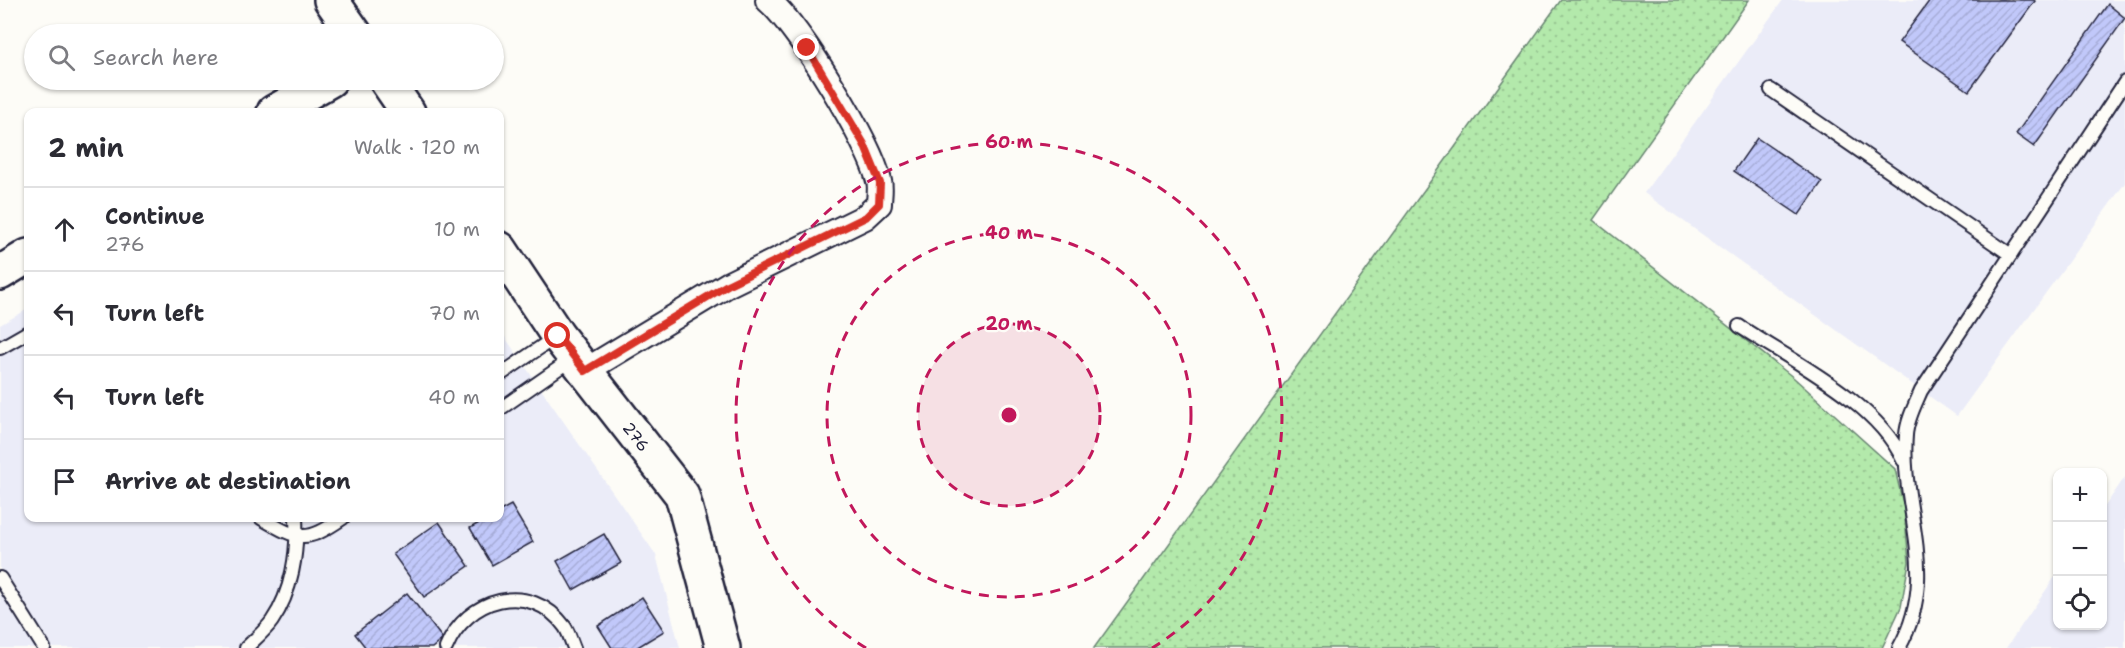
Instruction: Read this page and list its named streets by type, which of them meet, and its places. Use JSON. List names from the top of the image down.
{
  "streets": {
    "main road": ["276"]
  },
  "page": {
    "search": "Search here",
    "heading": ["2 min", "Walk · 120 m"],
    "list": [
      ["Continue", "276", "10 m"],
      ["Turn left", "70 m"],
      ["Turn left", "40 m"],
      "Arrive at destination"
    ],
    "map_buttons": ["+", "−"]
  },
  "rings": ["60 m", "40 m", "20 m"]
}
